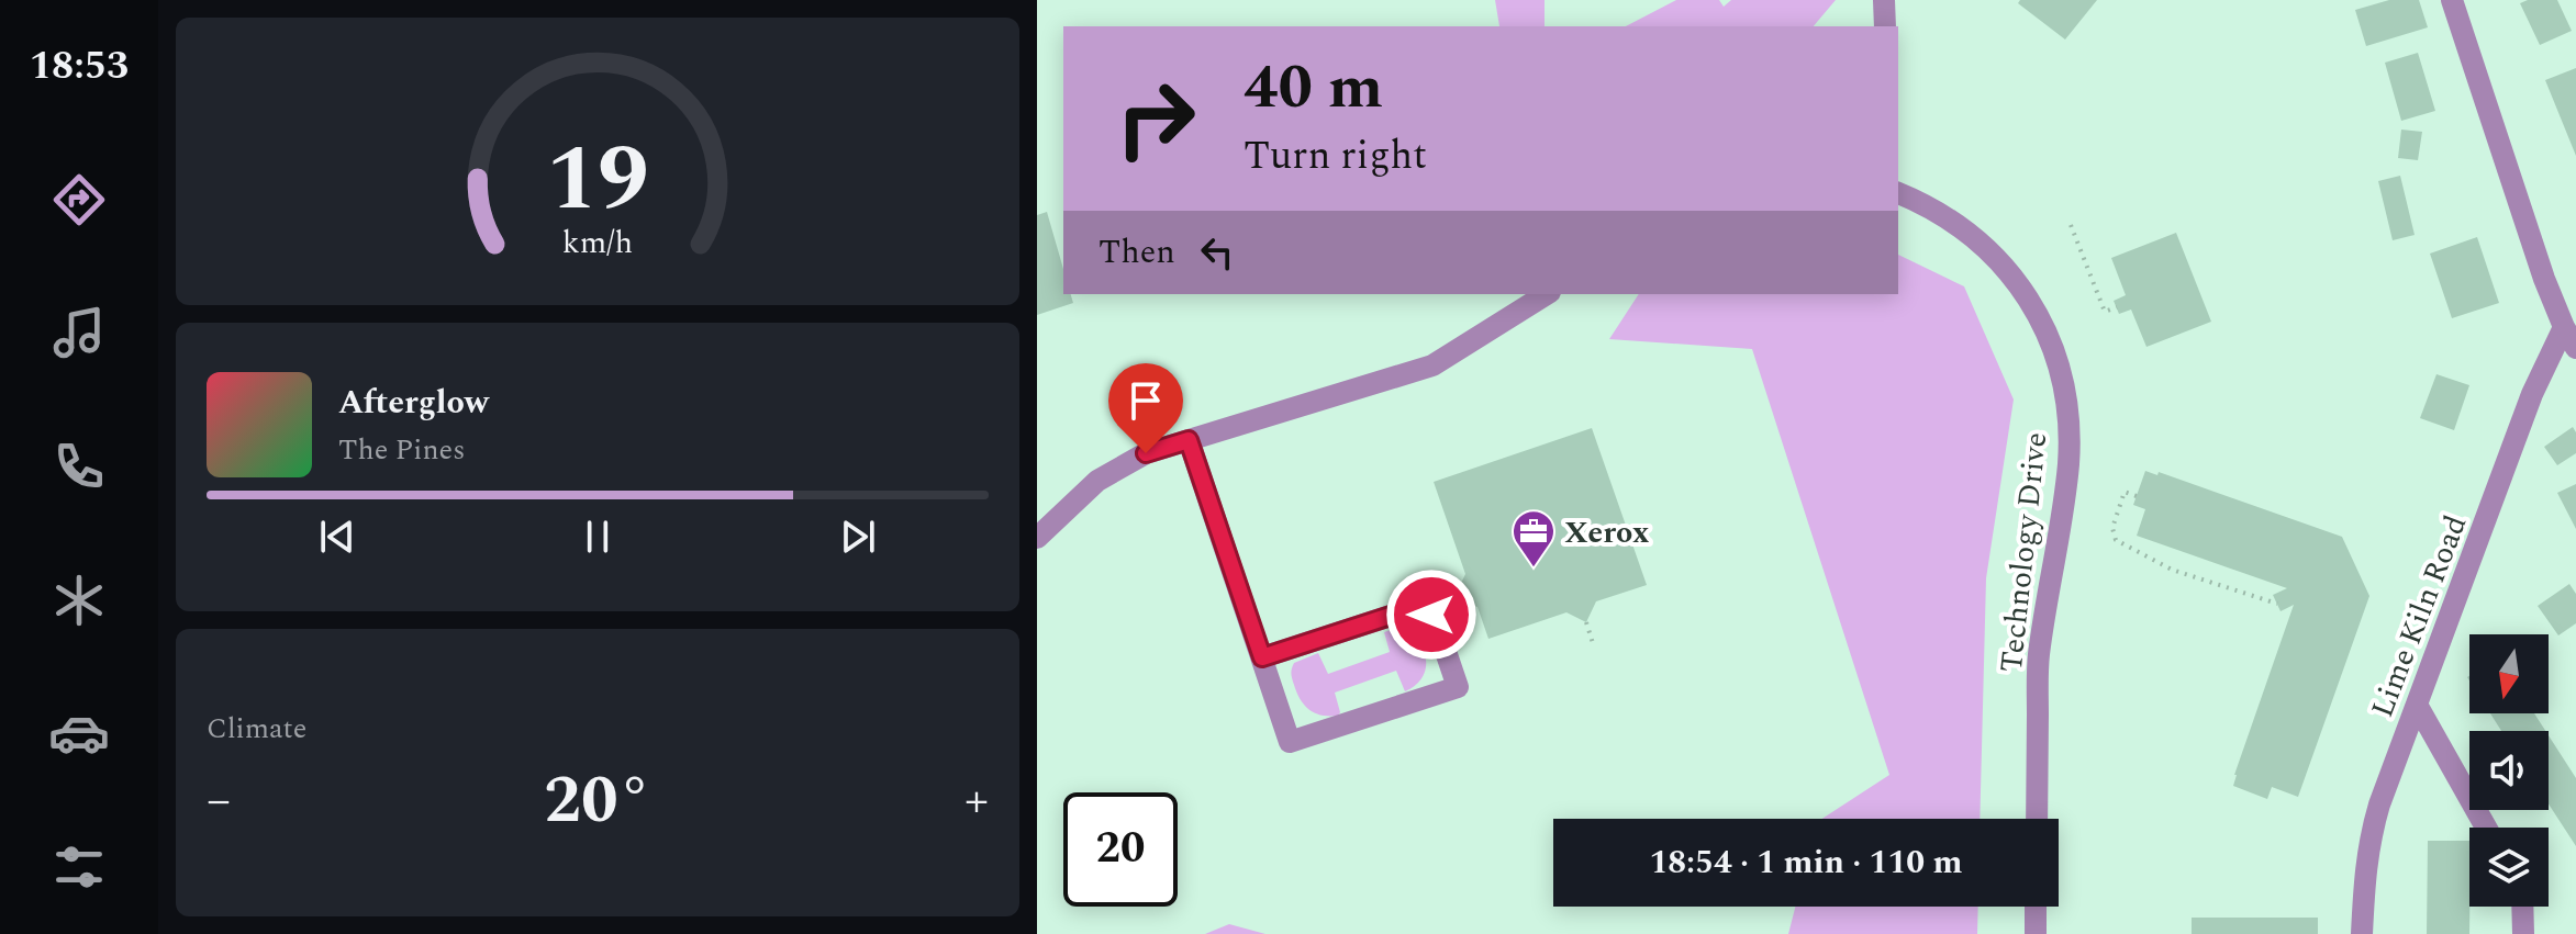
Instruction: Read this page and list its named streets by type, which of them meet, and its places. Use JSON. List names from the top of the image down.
{
  "streets": {
    "street": ["Technology Drive", "Lime Kiln Road"]
  },
  "places": {
    "office": ["Xerox"]
  },
  "north": "bottom",
  "page": {
    "tabs": "18:53",
    "turn": ["40 m", "Turn right"],
    "then": "Then",
    "song": ["Afterglow", "The Pines"],
    "tile": "Climate",
    "heat": ["−", "20°", "+"],
    "limit": "20",
    "trip": "18:54 · 1 min · 110 m",
    "gauge": ["19", "km/h"]
  }
}
